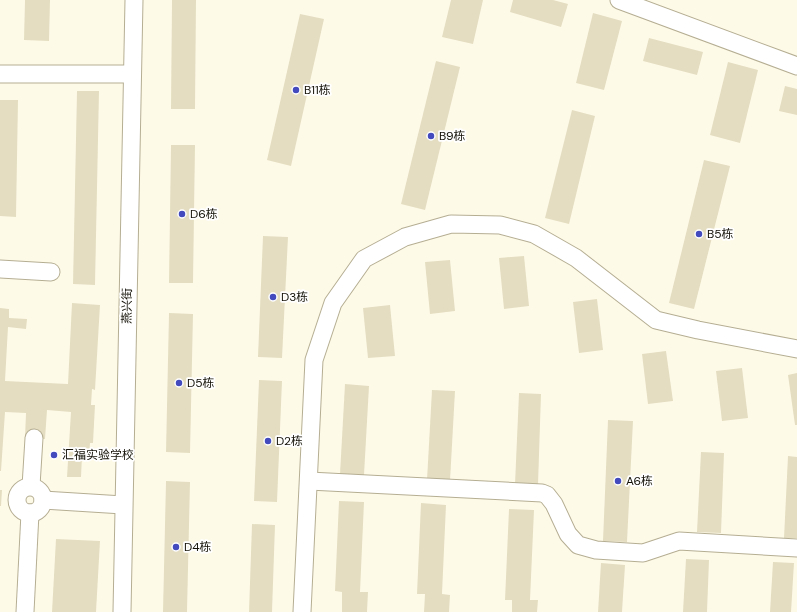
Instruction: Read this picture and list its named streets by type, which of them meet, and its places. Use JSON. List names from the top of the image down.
{
  "streets": {
    "street": ["燕兴街"]
  },
  "places": [
    "B11栋",
    "B9栋",
    "D6栋",
    "B5栋",
    "D3栋",
    "D5栋",
    "D2栋",
    "汇福实验学校",
    "A6栋",
    "D4栋"
  ]
}
